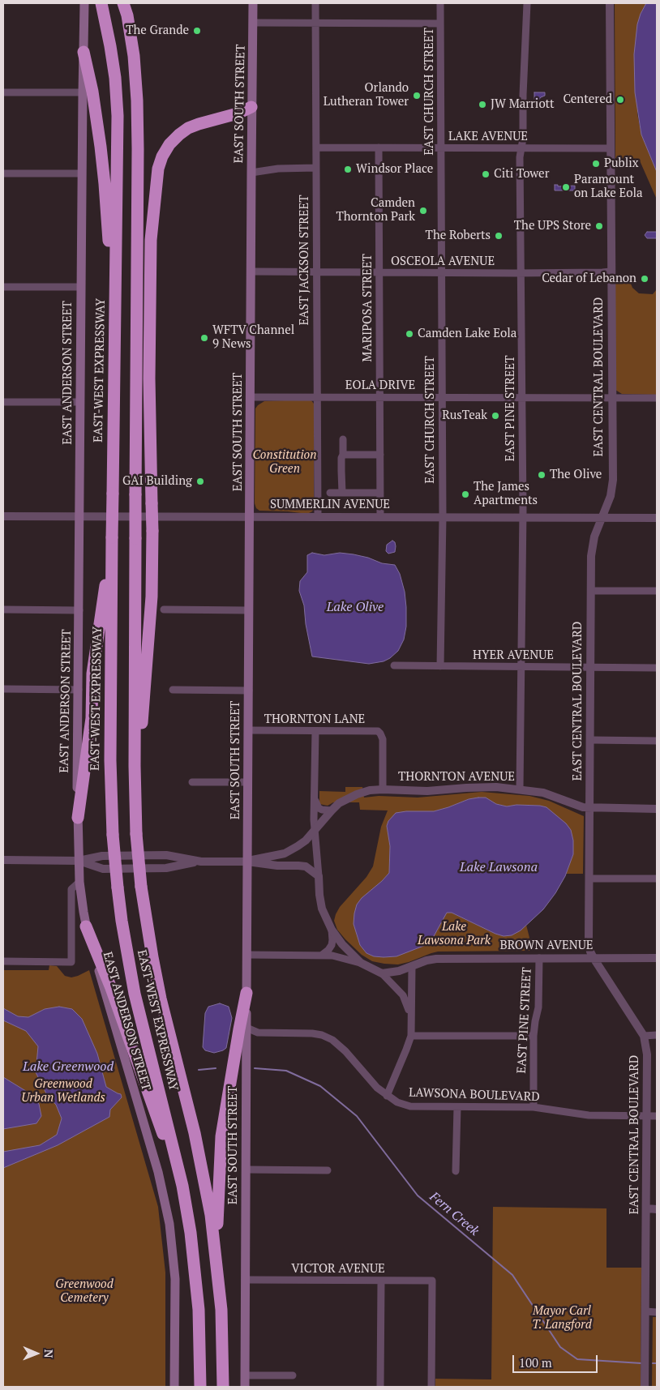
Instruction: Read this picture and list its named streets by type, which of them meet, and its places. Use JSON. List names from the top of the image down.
{
  "streets": {
    "highway": ["EAST-WEST EXPRESSWAY"],
    "main road": ["EAST SOUTH STREET", "EAST ANDERSON STREET"],
    "street": [
      "EAST CHURCH STREET",
      "LAKE AVENUE",
      "EAST JACKSON STREET",
      "OSCEOLA AVENUE",
      "MARIPOSA STREET",
      "EAST CENTRAL BOULEVARD",
      "EOLA DRIVE",
      "EAST PINE STREET",
      "SUMMERLIN AVENUE",
      "HYER AVENUE",
      "THORNTON LANE",
      "THORNTON AVENUE",
      "BROWN AVENUE",
      "LAWSONA BOULEVARD",
      "VICTOR AVENUE"
    ]
  },
  "crossings": [
    ["EAST CHURCH STREET", "LAKE AVENUE"],
    ["EAST CHURCH STREET", "OSCEOLA AVENUE"],
    ["EAST CHURCH STREET", "EOLA DRIVE"],
    ["EAST CHURCH STREET", "SUMMERLIN AVENUE"],
    ["EAST CHURCH STREET", "HYER AVENUE"],
    ["EAST SOUTH STREET", "OSCEOLA AVENUE"],
    ["EAST SOUTH STREET", "EOLA DRIVE"],
    ["EAST SOUTH STREET", "SUMMERLIN AVENUE"],
    ["EAST SOUTH STREET", "THORNTON LANE"],
    ["EAST SOUTH STREET", "THORNTON AVENUE"],
    ["EAST SOUTH STREET", "LAWSONA BOULEVARD"],
    ["EAST SOUTH STREET", "VICTOR AVENUE"],
    ["LAKE AVENUE", "EAST JACKSON STREET"],
    ["LAKE AVENUE", "MARIPOSA STREET"],
    ["LAKE AVENUE", "EAST CENTRAL BOULEVARD"],
    ["LAKE AVENUE", "EAST PINE STREET"],
    ["EAST JACKSON STREET", "OSCEOLA AVENUE"],
    ["EAST JACKSON STREET", "EOLA DRIVE"],
    ["EAST JACKSON STREET", "SUMMERLIN AVENUE"],
    ["OSCEOLA AVENUE", "MARIPOSA STREET"],
    ["OSCEOLA AVENUE", "EAST CENTRAL BOULEVARD"],
    ["OSCEOLA AVENUE", "EAST PINE STREET"],
    ["MARIPOSA STREET", "EOLA DRIVE"],
    ["MARIPOSA STREET", "SUMMERLIN AVENUE"],
    ["EAST ANDERSON STREET", "SUMMERLIN AVENUE"],
    ["EAST CENTRAL BOULEVARD", "EOLA DRIVE"],
    ["EAST CENTRAL BOULEVARD", "SUMMERLIN AVENUE"],
    ["EAST CENTRAL BOULEVARD", "HYER AVENUE"],
    ["EAST CENTRAL BOULEVARD", "THORNTON AVENUE"],
    ["EAST CENTRAL BOULEVARD", "BROWN AVENUE"],
    ["EAST CENTRAL BOULEVARD", "LAWSONA BOULEVARD"],
    ["EOLA DRIVE", "EAST PINE STREET"],
    ["EAST PINE STREET", "SUMMERLIN AVENUE"],
    ["EAST PINE STREET", "HYER AVENUE"],
    ["EAST PINE STREET", "THORNTON AVENUE"],
    ["EAST PINE STREET", "BROWN AVENUE"],
    ["EAST PINE STREET", "LAWSONA BOULEVARD"],
    ["THORNTON LANE", "THORNTON AVENUE"]
  ],
  "water": [
    "Lake Olive",
    "Lake Lawsona",
    "Lake Greenwood",
    "Fern Creek"
  ],
  "parks": [
    "Constitution Green",
    "Lake Lawsona Park",
    "Greenwood Urban Wetlands",
    "Greenwood Cemetery",
    "Mayor Carl T. Langford"
  ],
  "places": [
    "The Grande",
    "Orlando Lutheran Tower",
    "Centered",
    "JW Marriott",
    "Publix",
    "Windsor Place",
    "Citi Tower",
    "Paramount on Lake Eola",
    "Camden Thornton Park",
    "The UPS Store",
    "The Roberts",
    "Cedar of Lebanon",
    "Camden Lake Eola",
    "WFTV Channel 9 News",
    "RusTeak",
    "The Olive",
    "GAI Building",
    "The James Apartments"
  ],
  "scale_bar": "100 m",
  "north": "right"
}
